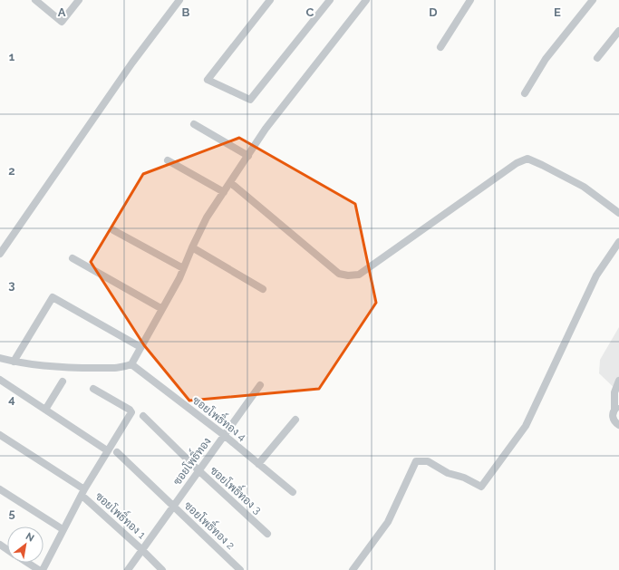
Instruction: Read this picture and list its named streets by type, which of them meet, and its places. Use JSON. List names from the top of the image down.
{
  "streets": {
    "street": [
      "ซอยโพธิ์ทอง 4",
      "ซอยโพธิ์ทอง",
      "ซอยโพธิ์ทอง 3",
      "ซอยโพธิ์ทอง 1",
      "ซอยโพธิ์ทอง 2"
    ]
  },
  "crossings": [
    ["ซอยโพธิ์ทอง 4", "ซอยโพธิ์ทอง"],
    ["ซอยโพธิ์ทอง", "ซอยโพธิ์ทอง 3"],
    ["ซอยโพธิ์ทอง", "ซอยโพธิ์ทอง 1"],
    ["ซอยโพธิ์ทอง", "ซอยโพธิ์ทอง 2"]
  ],
  "north": "top right",
  "grid": {
    "columns": [
      "A",
      "B",
      "C",
      "D",
      "E"
    ],
    "rows": [
      "1",
      "2",
      "3",
      "4",
      "5"
    ]
  }
}
